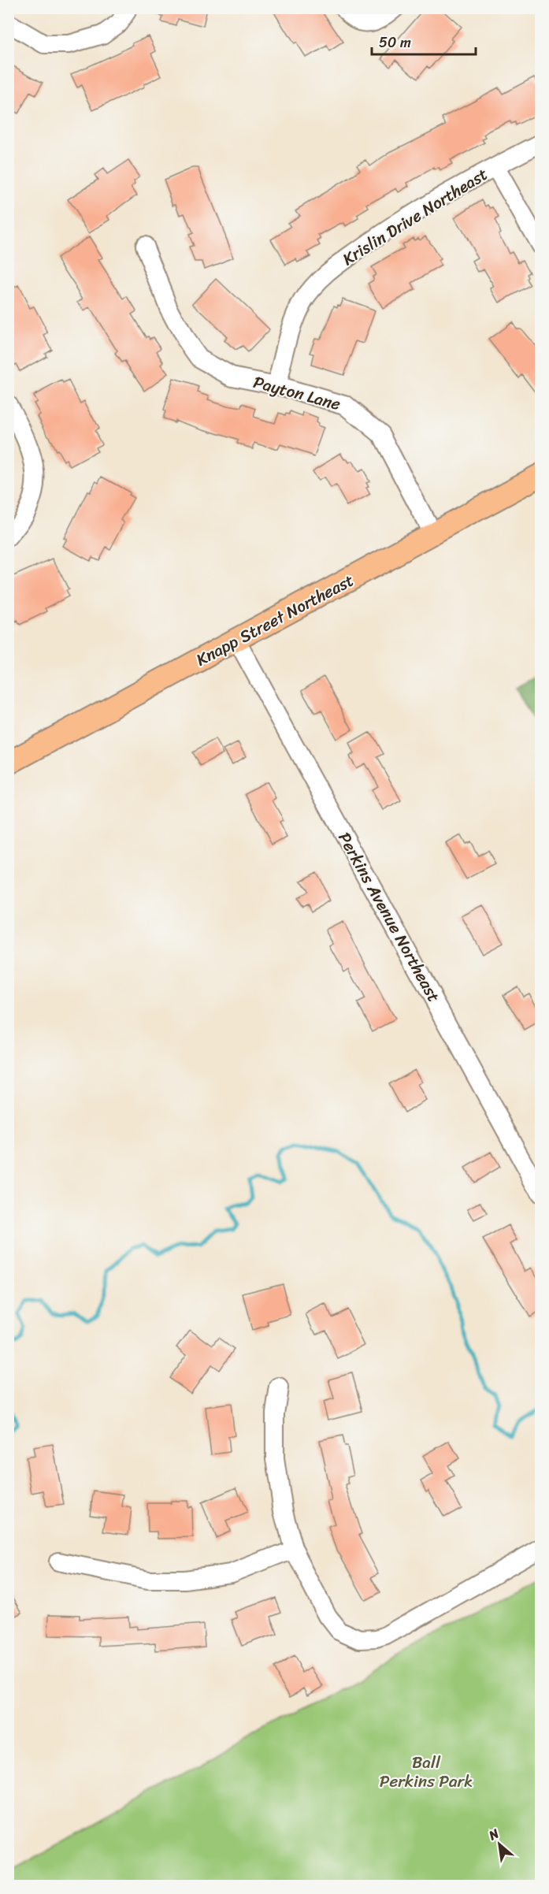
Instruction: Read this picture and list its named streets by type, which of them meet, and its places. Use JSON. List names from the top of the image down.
{
  "streets": {
    "main road": ["Knapp Street Northeast"],
    "street": ["Krislin Drive Northeast", "Payton Lane", "Perkins Avenue Northeast"]
  },
  "crossings": [
    ["Krislin Drive Northeast", "Payton Lane"],
    ["Payton Lane", "Knapp Street Northeast"],
    ["Knapp Street Northeast", "Perkins Avenue Northeast"]
  ],
  "parks": ["Ball Perkins Park"],
  "scale_bar": "50 m",
  "north": "top left"
}
